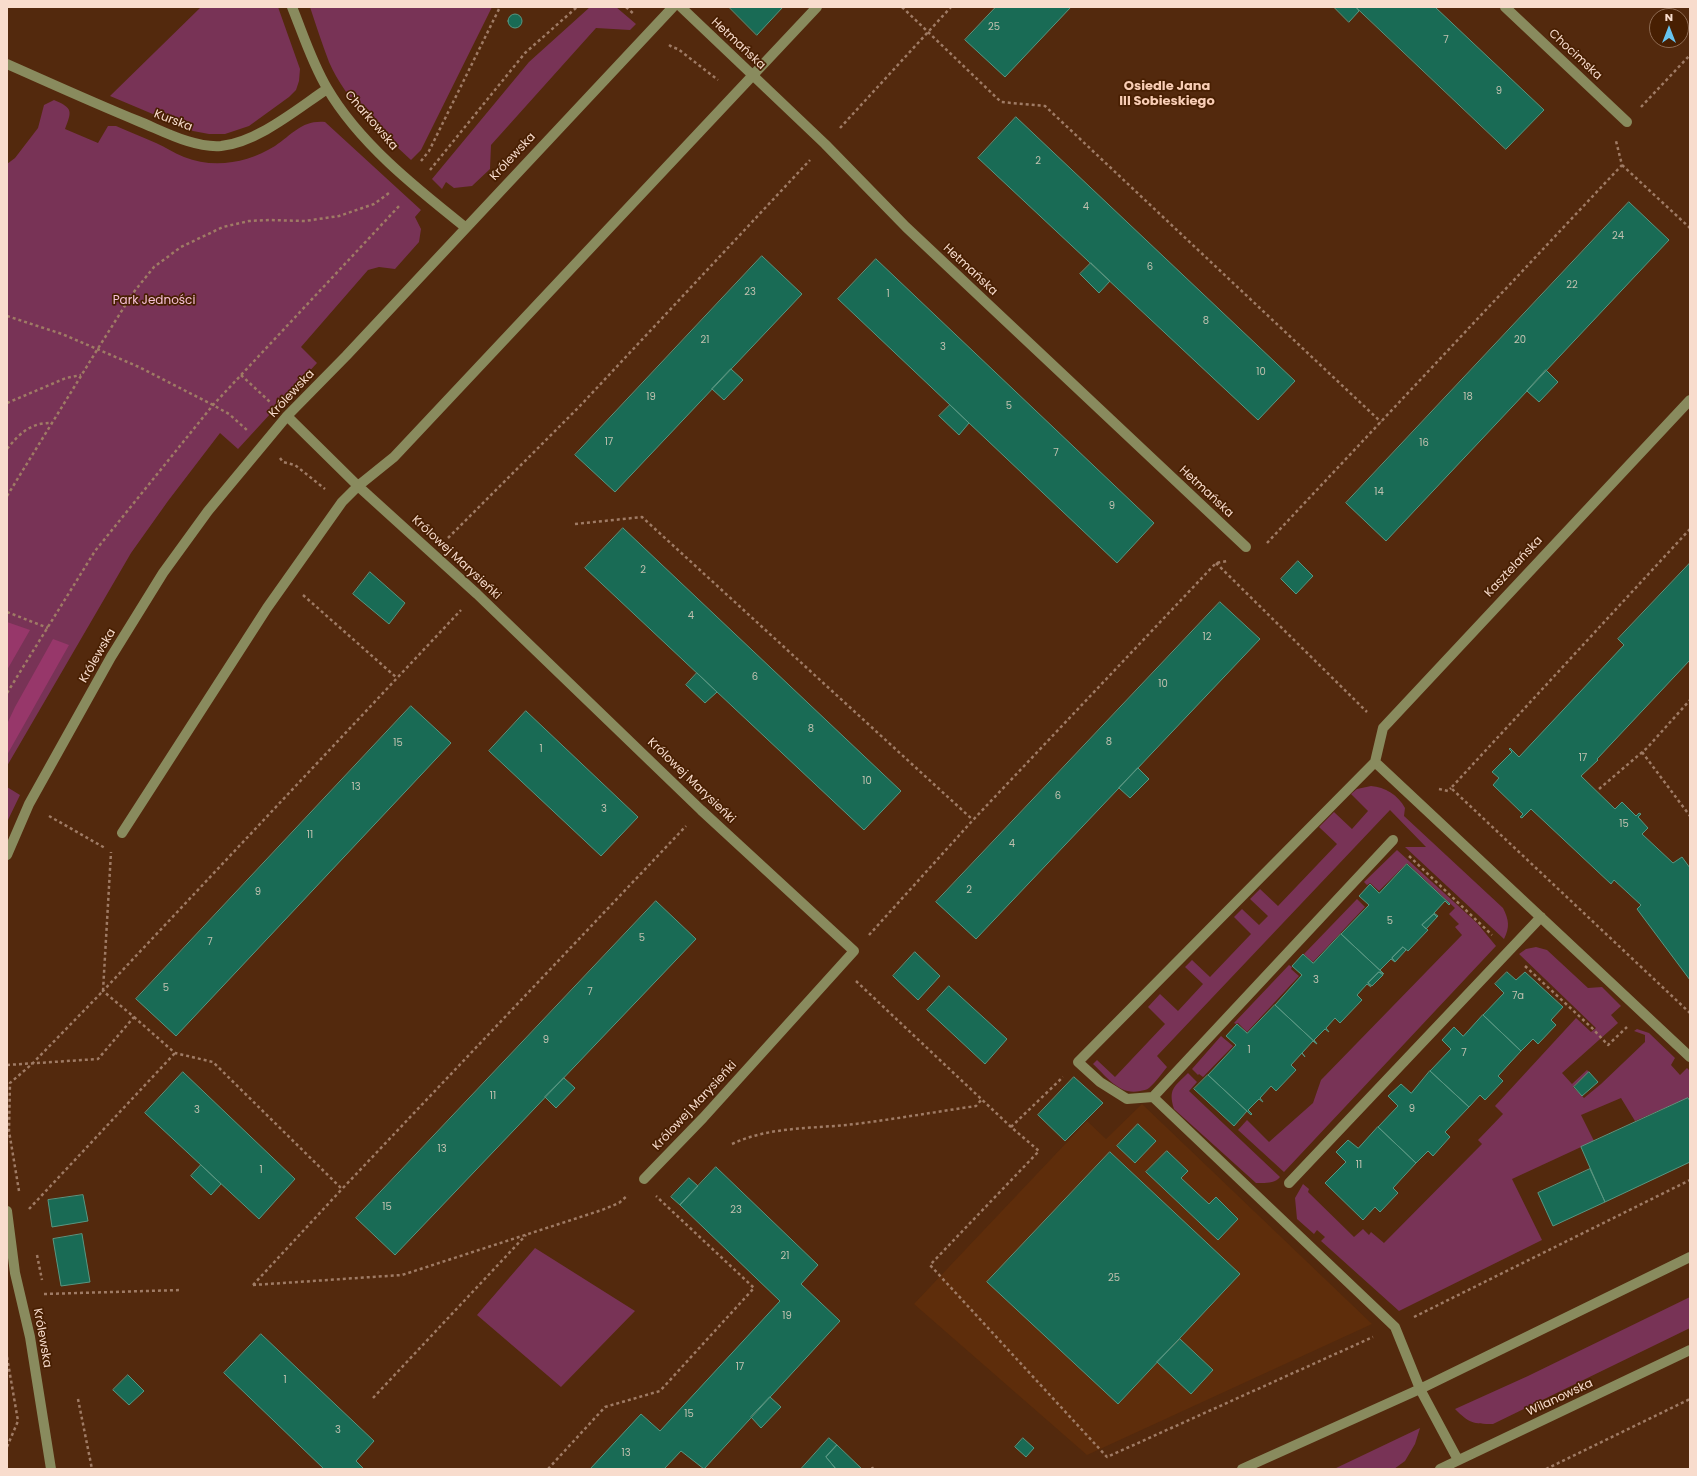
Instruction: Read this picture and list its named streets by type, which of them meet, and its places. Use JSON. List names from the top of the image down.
{
  "streets": {
    "street": [
      "Hetmańska",
      "Chocimska",
      "Kurska",
      "Charkowska",
      "Królewska",
      "Królowej Marysieńki",
      "Kasztelańska",
      "Wilanowska"
    ]
  },
  "crossings": [
    ["Kurska", "Charkowska"],
    ["Charkowska", "Królewska"],
    ["Królewska", "Królowej Marysieńki"]
  ],
  "districts": ["Osiedle Jana III Sobieskiego"],
  "parks": ["Park Jedności"],
  "house_numbers": [
    "25",
    "7",
    "9",
    "2",
    "4",
    "24",
    "6",
    "22",
    "23",
    "1",
    "8",
    "21",
    "20",
    "3",
    "10",
    "19",
    "18",
    "5",
    "17",
    "16",
    "7",
    "14",
    "9",
    "2",
    "4",
    "12",
    "6",
    "10",
    "8",
    "8",
    "15",
    "1",
    "17",
    "10",
    "13",
    "6",
    "3",
    "15",
    "11",
    "4",
    "2",
    "9",
    "5",
    "5",
    "7",
    "3",
    "5",
    "7",
    "7a",
    "9",
    "1",
    "7",
    "11",
    "9",
    "3",
    "13",
    "11",
    "1",
    "15",
    "23",
    "21",
    "25",
    "19",
    "17",
    "1",
    "15",
    "3",
    "13"
  ],
  "north": "top"
}
